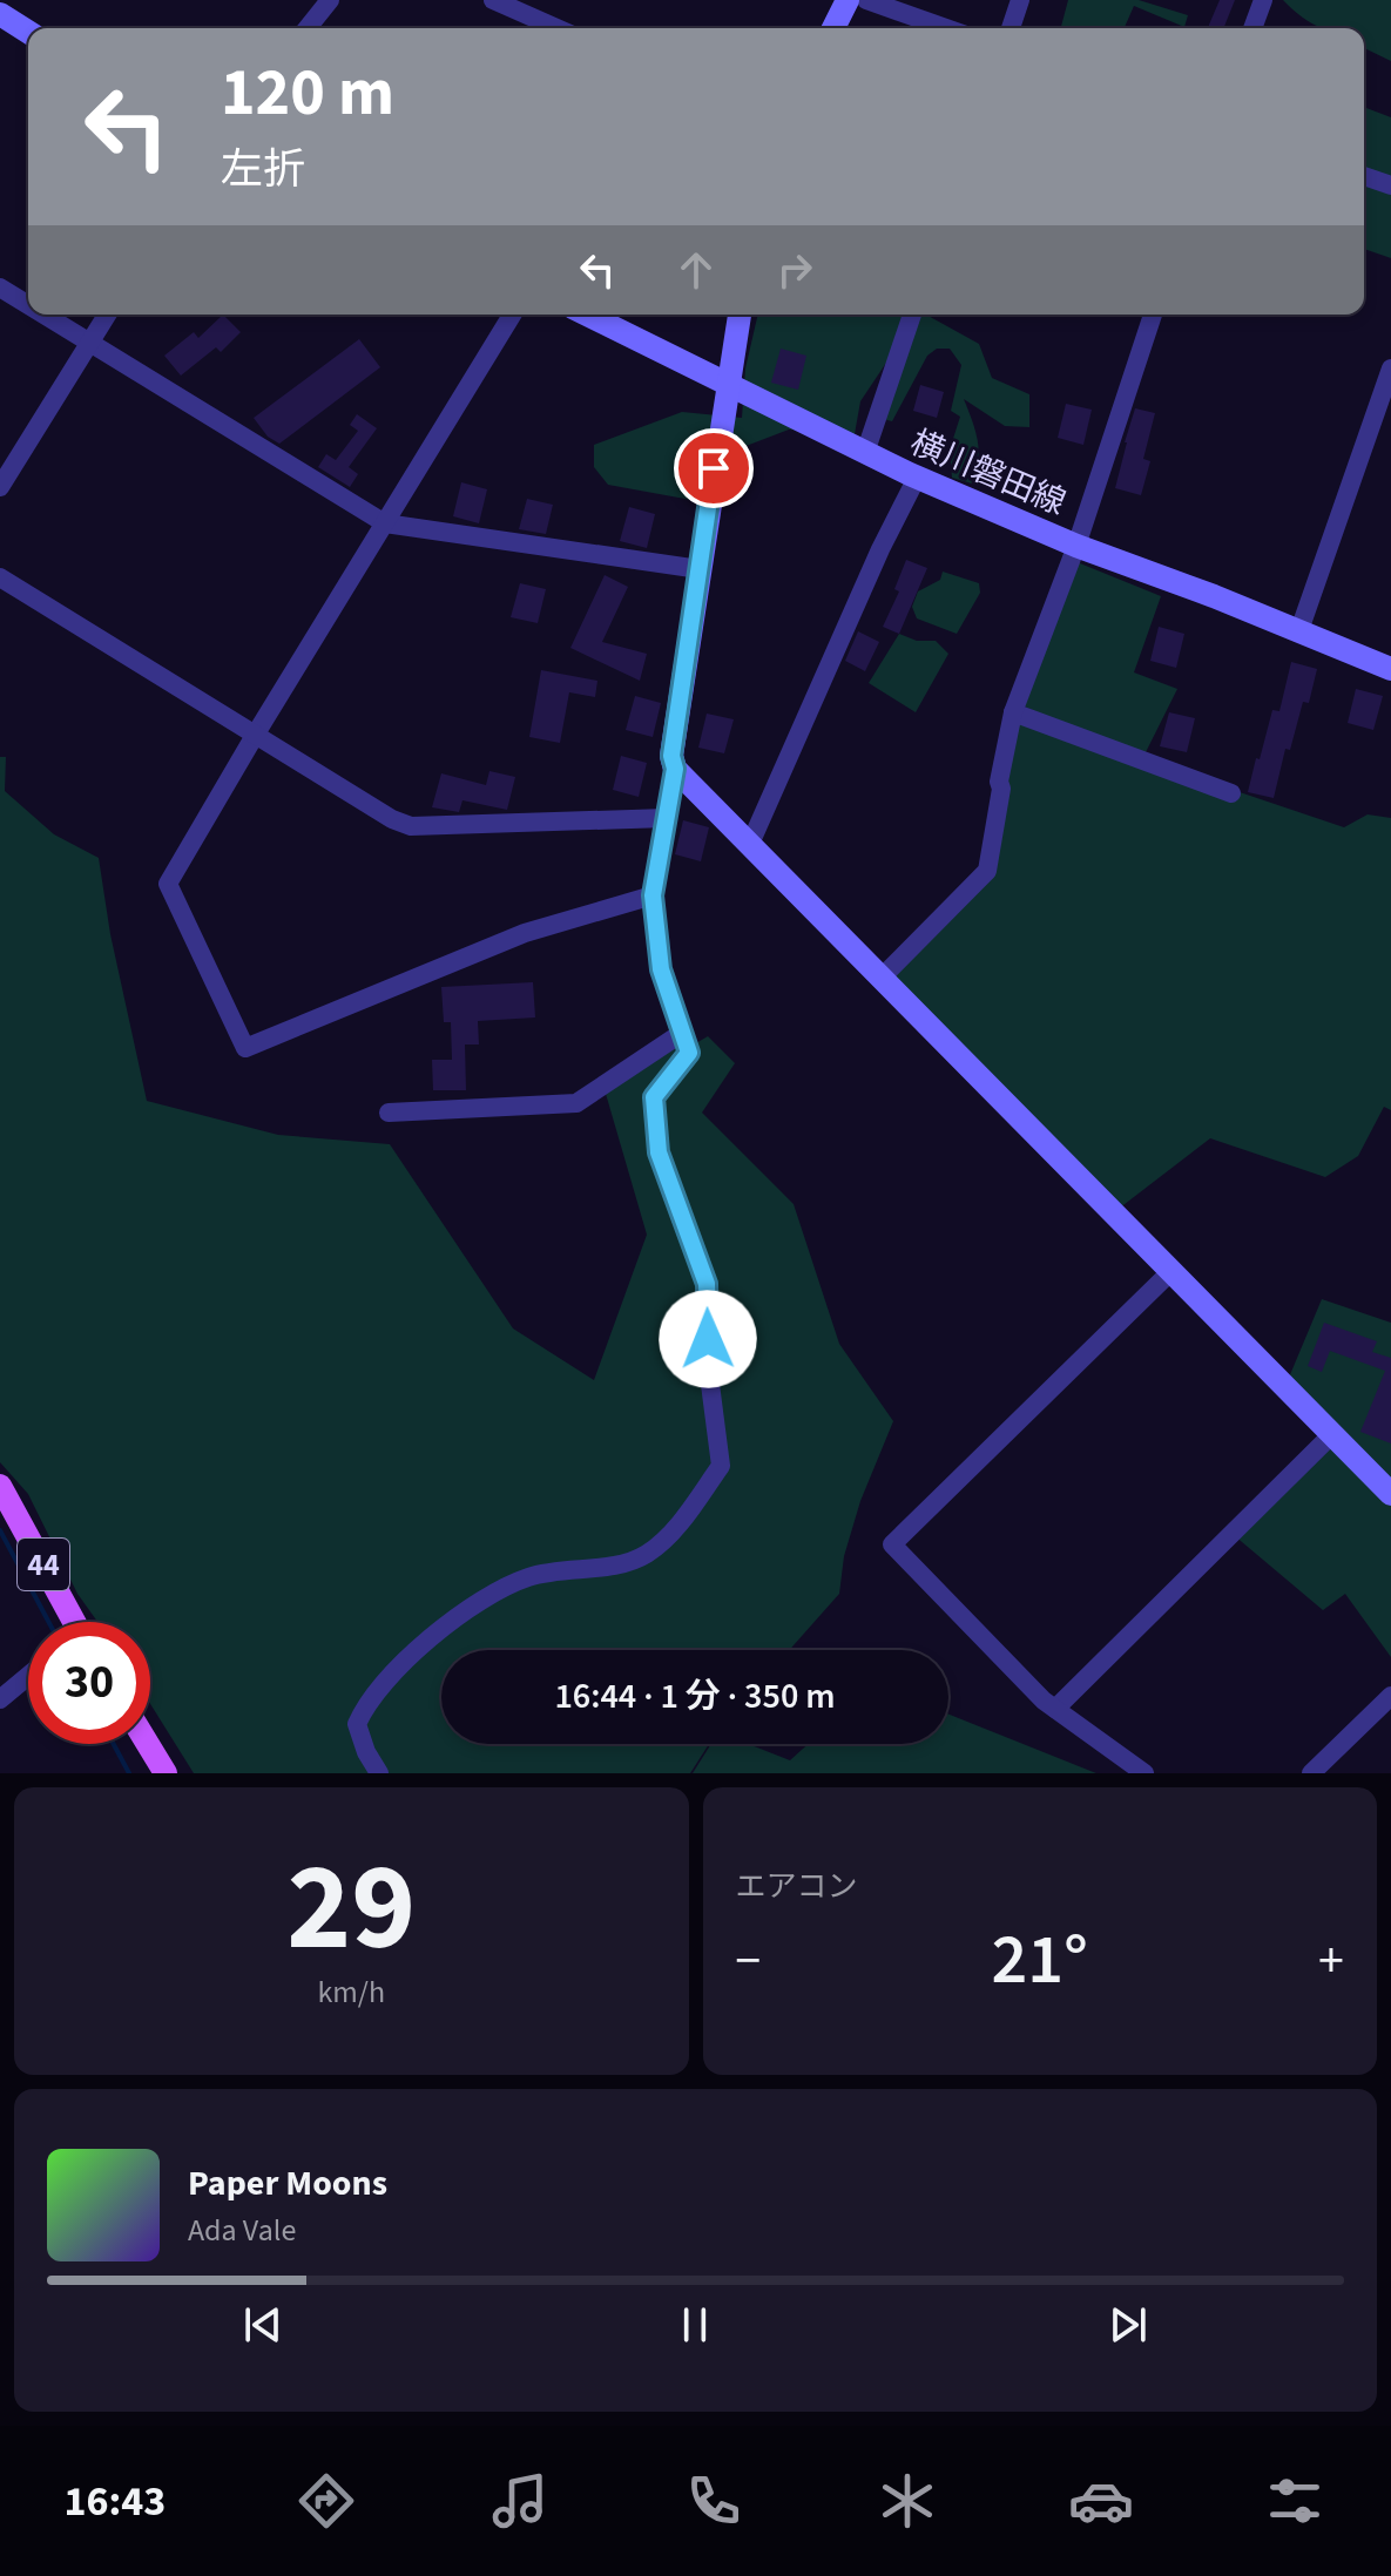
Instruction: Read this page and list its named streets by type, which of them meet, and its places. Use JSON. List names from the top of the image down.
{
  "streets": {
    "main road": ["44"],
    "street": ["横川磐田線"]
  },
  "page": {
    "turn": ["120 m", "左折"],
    "limit": "30",
    "trip": "16:44 · 1 分 · 350 m",
    "tile": [
      ["29", "km/h"],
      "エアコン"
    ],
    "heat": ["−", "21°", "+"],
    "song": ["Paper Moons", "Ada Vale"],
    "tabs": "16:43"
  }
}
